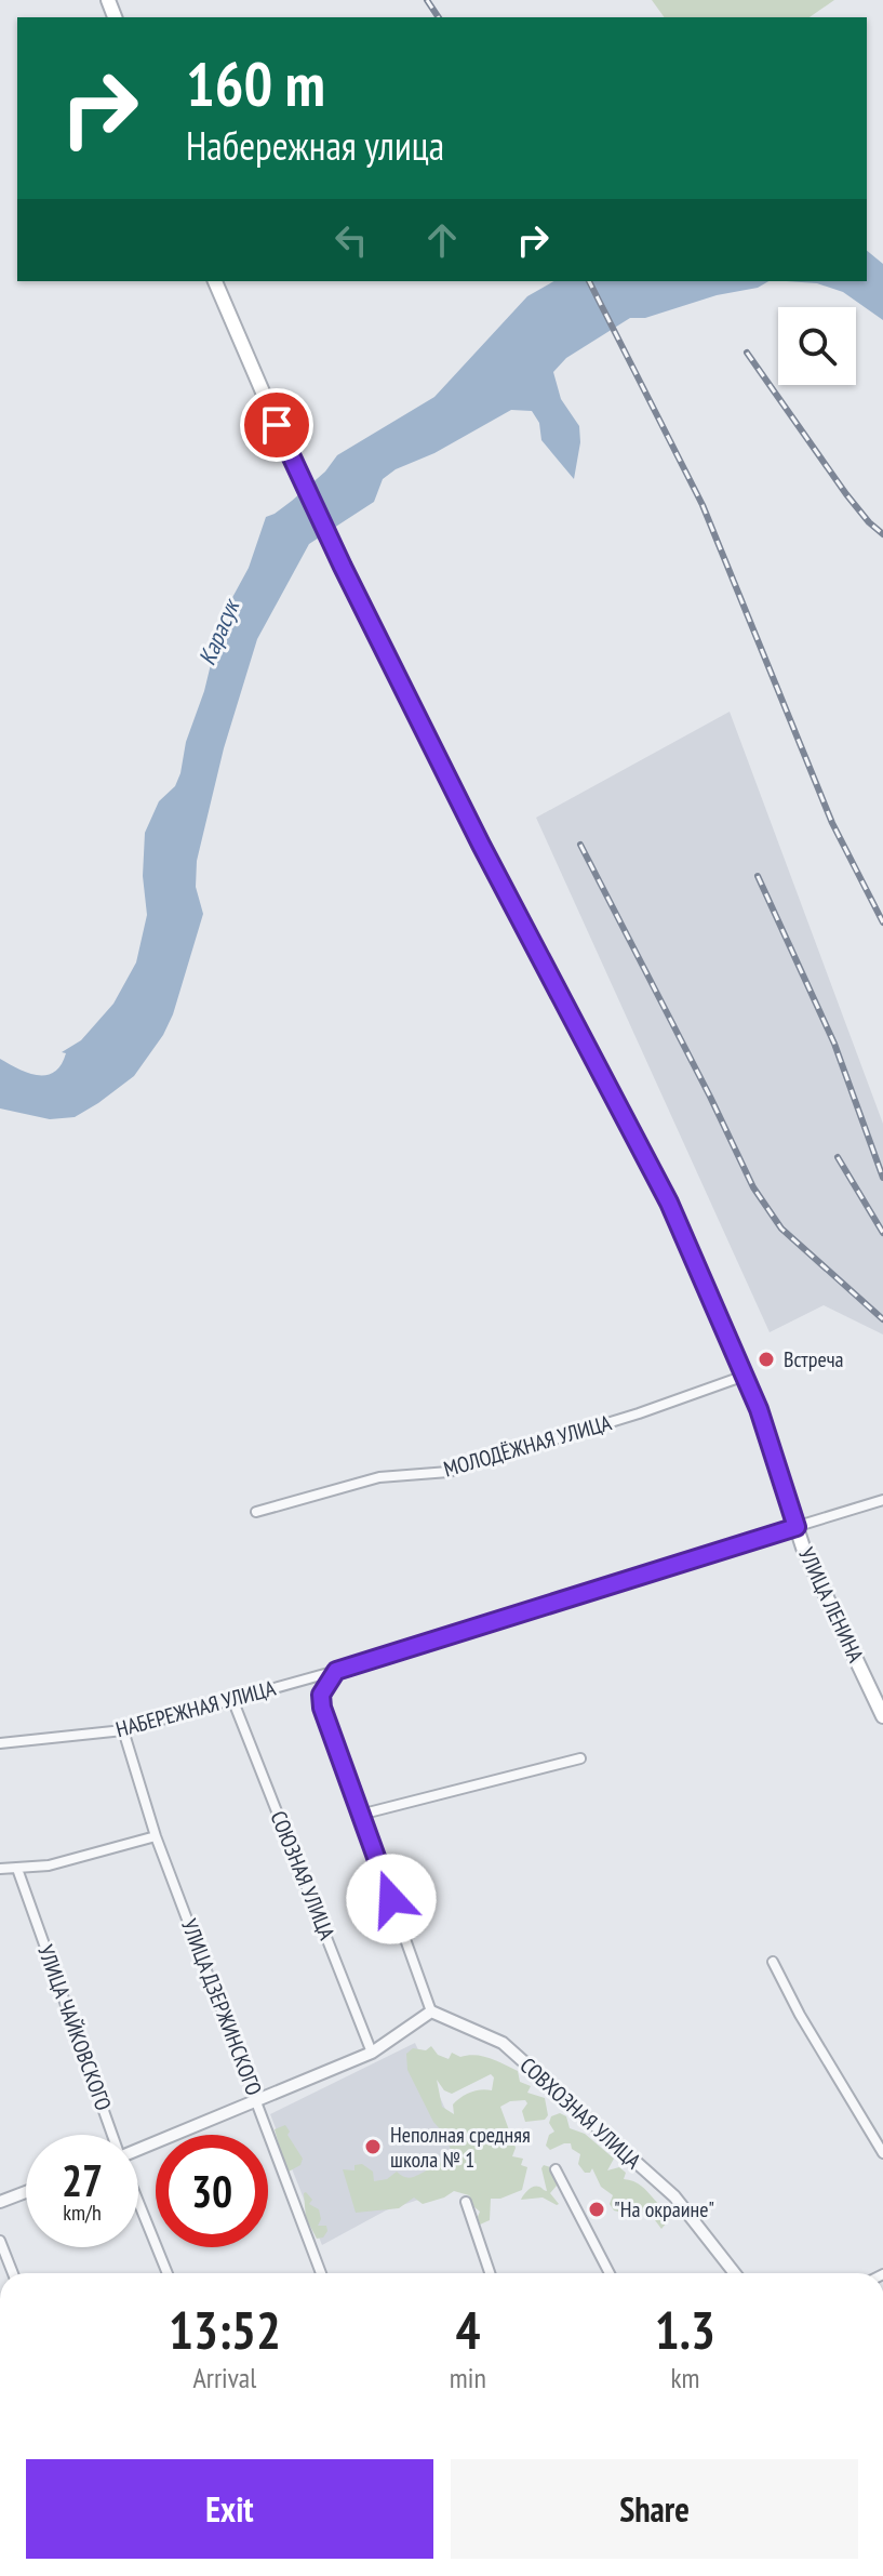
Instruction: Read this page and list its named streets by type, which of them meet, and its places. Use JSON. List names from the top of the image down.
{
  "streets": {
    "main road": ["УЛИЦА ЛЕНИНА"],
    "street": [
      "МОЛОДЁЖНАЯ УЛИЦА",
      "НАБЕРЕЖНАЯ УЛИЦА",
      "СОЮЗНАЯ УЛИЦА",
      "УЛИЦА ДЗЕРЖИНСКОГО",
      "УЛИЦА ЧАЙКОВСКОГО",
      "СОВХОЗНАЯ УЛИЦА"
    ]
  },
  "crossings": [
    ["МОЛОДЁЖНАЯ УЛИЦА", "УЛИЦА ЛЕНИНА"],
    ["УЛИЦА ЛЕНИНА", "НАБЕРЕЖНАЯ УЛИЦА"],
    ["НАБЕРЕЖНАЯ УЛИЦА", "СОЮЗНАЯ УЛИЦА"],
    ["НАБЕРЕЖНАЯ УЛИЦА", "УЛИЦА ДЗЕРЖИНСКОГО"]
  ],
  "water": ["Карасук"],
  "places": ["Встреча", "Неполная средняя школа № 1", "\"На окраине\""],
  "page": {
    "turn": ["160 m", "Набережная улица"],
    "speed": "27 km/h",
    "limit": "30",
    "eta": [
      "13:52",
      "Arrival",
      "4",
      "min",
      "1.3",
      "km"
    ],
    "buttons": ["Exit", "Share"]
  }
}
